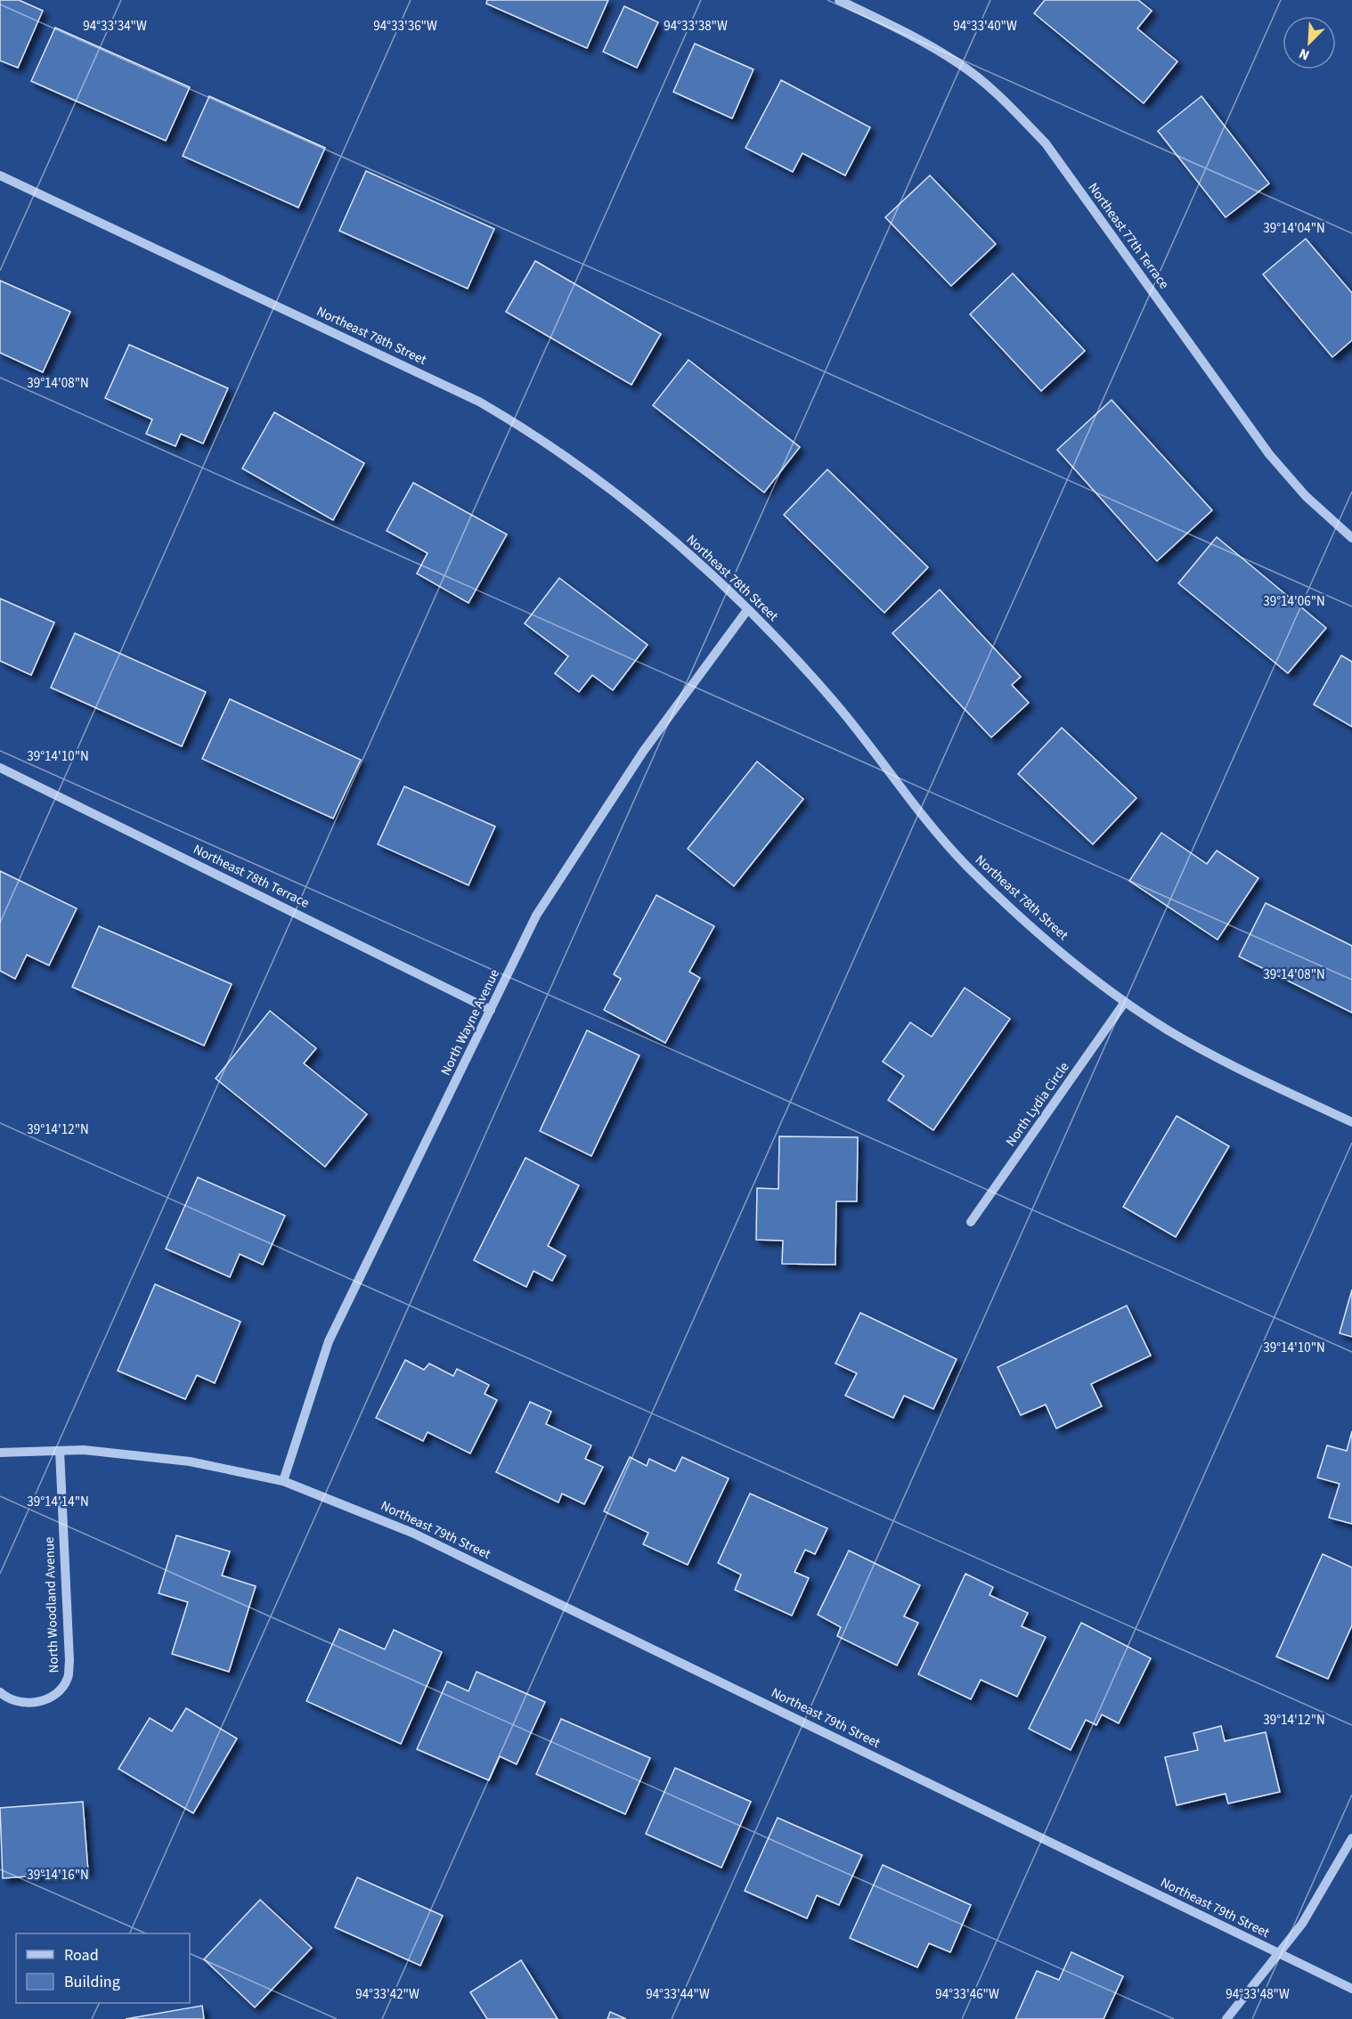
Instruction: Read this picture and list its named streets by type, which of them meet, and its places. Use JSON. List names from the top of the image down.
{
  "streets": {
    "street": [
      "Northeast 77th Terrace",
      "Northeast 78th Street",
      "Northeast 78th Terrace",
      "North Wayne Avenue",
      "North Lydia Circle",
      "Northeast 79th Street",
      "North Woodland Avenue"
    ]
  },
  "crossings": [
    ["Northeast 78th Street", "North Wayne Avenue"],
    ["Northeast 78th Street", "North Lydia Circle"],
    ["Northeast 78th Terrace", "North Wayne Avenue"],
    ["North Wayne Avenue", "Northeast 79th Street"]
  ],
  "legend": ["Road", "Building"],
  "north": "bottom left",
  "coordinates": [
    "94°33'34\"W",
    "94°33'36\"W",
    "94°33'40\"W",
    "94°33'38\"W",
    "39°14'04\"N",
    "39°14'08\"N",
    "39°14'06\"N",
    "39°14'10\"N",
    "39°14'12\"N",
    "39°14'14\"N",
    "39°14'16\"N",
    "94°33'42\"W",
    "94°33'44\"W",
    "94°33'46\"W",
    "94°33'48\"W"
  ]
}
